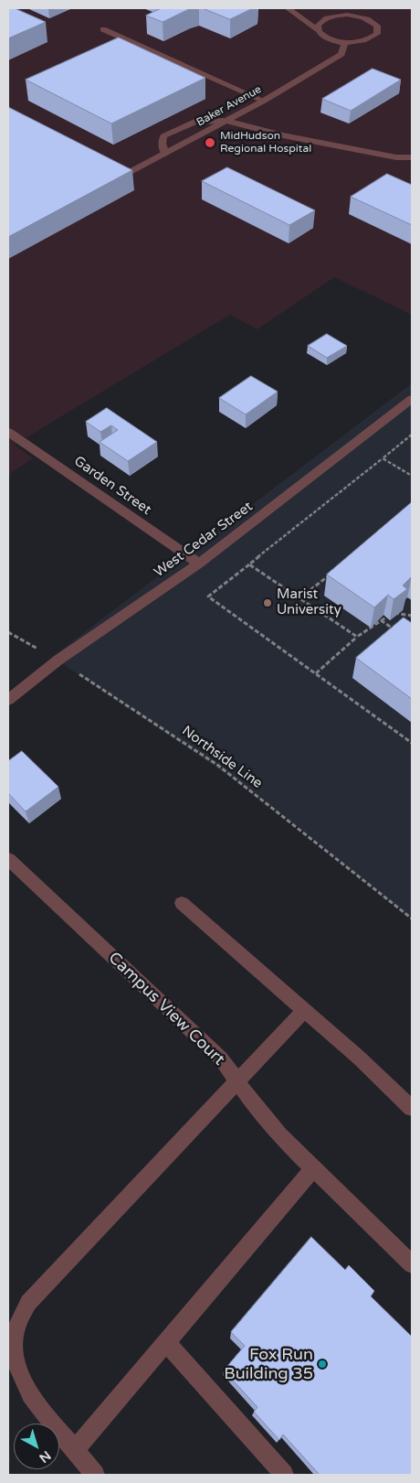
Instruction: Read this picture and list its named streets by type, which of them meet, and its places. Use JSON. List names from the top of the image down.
{
  "streets": {
    "street": [
      "Baker Avenue",
      "Garden Street",
      "West Cedar Street",
      "Campus View Court"
    ],
    "path": ["Northside Line"]
  },
  "crossings": [
    ["Garden Street", "West Cedar Street"],
    ["West Cedar Street", "Northside Line"]
  ],
  "places": ["MidHudson Regional Hospital", "Marist University", "Fox Run Building 35"],
  "north": "bottom right"
}
